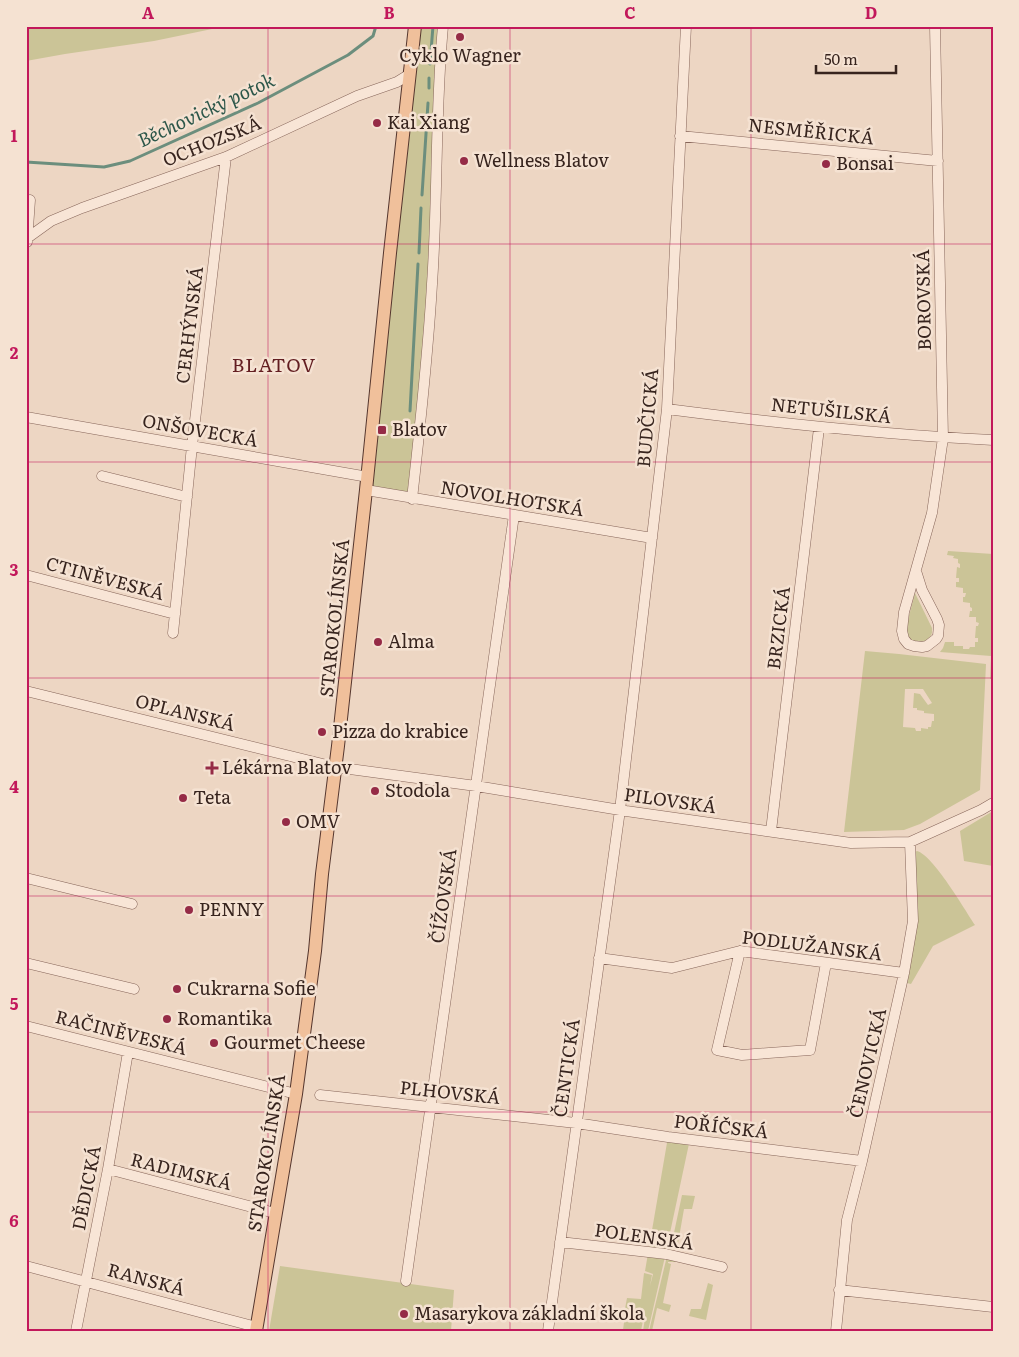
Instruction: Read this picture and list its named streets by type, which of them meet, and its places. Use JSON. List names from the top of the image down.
{
  "streets": {
    "main road": ["STAROKOLÍNSKÁ"],
    "street": [
      "NESMĚŘICKÁ",
      "OCHOZSKÁ",
      "BOROVSKÁ",
      "CERHÝNSKÁ",
      "NETUŠILSKÁ",
      "BUDČICKÁ",
      "ONŠOVECKÁ",
      "NOVOLHOTSKÁ",
      "CTINĚVESKÁ",
      "BRZICKÁ",
      "OPLANSKÁ",
      "PILOVSKÁ",
      "ČÍŽOVSKÁ",
      "PODLUŽANSKÁ",
      "RAČINĚVESKÁ",
      "ČENOVICKÁ",
      "ČENTICKÁ",
      "PLHOVSKÁ",
      "POŘÍČSKÁ",
      "RADIMSKÁ",
      "DĚDICKÁ",
      "POLENSKÁ",
      "RANSKÁ"
    ]
  },
  "crossings": [
    ["NESMĚŘICKÁ", "BOROVSKÁ"],
    ["NESMĚŘICKÁ", "BUDČICKÁ"],
    ["OCHOZSKÁ", "CERHÝNSKÁ"],
    ["OCHOZSKÁ", "STAROKOLÍNSKÁ"],
    ["BOROVSKÁ", "NETUŠILSKÁ"],
    ["CERHÝNSKÁ", "ONŠOVECKÁ"],
    ["CERHÝNSKÁ", "CTINĚVESKÁ"],
    ["NETUŠILSKÁ", "BUDČICKÁ"],
    ["NETUŠILSKÁ", "BRZICKÁ"],
    ["BUDČICKÁ", "NOVOLHOTSKÁ"],
    ["BUDČICKÁ", "PILOVSKÁ"],
    ["BUDČICKÁ", "ČENTICKÁ"],
    ["ONŠOVECKÁ", "STAROKOLÍNSKÁ"],
    ["NOVOLHOTSKÁ", "STAROKOLÍNSKÁ"],
    ["NOVOLHOTSKÁ", "ČÍŽOVSKÁ"],
    ["STAROKOLÍNSKÁ", "OPLANSKÁ"],
    ["STAROKOLÍNSKÁ", "PILOVSKÁ"],
    ["STAROKOLÍNSKÁ", "RAČINĚVESKÁ"],
    ["STAROKOLÍNSKÁ", "RADIMSKÁ"],
    ["STAROKOLÍNSKÁ", "RANSKÁ"],
    ["BRZICKÁ", "PILOVSKÁ"],
    ["OPLANSKÁ", "PILOVSKÁ"],
    ["PILOVSKÁ", "ČÍŽOVSKÁ"],
    ["PILOVSKÁ", "ČENOVICKÁ"],
    ["PILOVSKÁ", "ČENTICKÁ"],
    ["ČÍŽOVSKÁ", "PLHOVSKÁ"],
    ["PODLUŽANSKÁ", "ČENOVICKÁ"],
    ["PODLUŽANSKÁ", "ČENTICKÁ"],
    ["RAČINĚVESKÁ", "DĚDICKÁ"],
    ["ČENOVICKÁ", "POŘÍČSKÁ"],
    ["ČENTICKÁ", "PLHOVSKÁ"],
    ["ČENTICKÁ", "POŘÍČSKÁ"],
    ["ČENTICKÁ", "POLENSKÁ"],
    ["PLHOVSKÁ", "POŘÍČSKÁ"],
    ["RADIMSKÁ", "DĚDICKÁ"],
    ["DĚDICKÁ", "RANSKÁ"]
  ],
  "districts": ["BLATOV"],
  "water": ["Běchovický potok"],
  "places": {
    "other": [
      "Cyklo Wagner",
      "Kai Xiang",
      "Wellness Blatov",
      "Bonsai",
      "Alma",
      "Pizza do krabice",
      "Stodola",
      "Teta",
      "OMV",
      "PENNY",
      "Cukrarna Sofie",
      "Romantika",
      "Gourmet Cheese",
      "Masarykova základní škola"
    ],
    "transit": ["Blatov"],
    "health": ["Lékárna Blatov"]
  },
  "scale_bar": "50 m",
  "grid": {
    "columns": [
      "A",
      "B",
      "C",
      "D"
    ],
    "rows": [
      "1",
      "2",
      "3",
      "4",
      "5",
      "6"
    ]
  }
}
